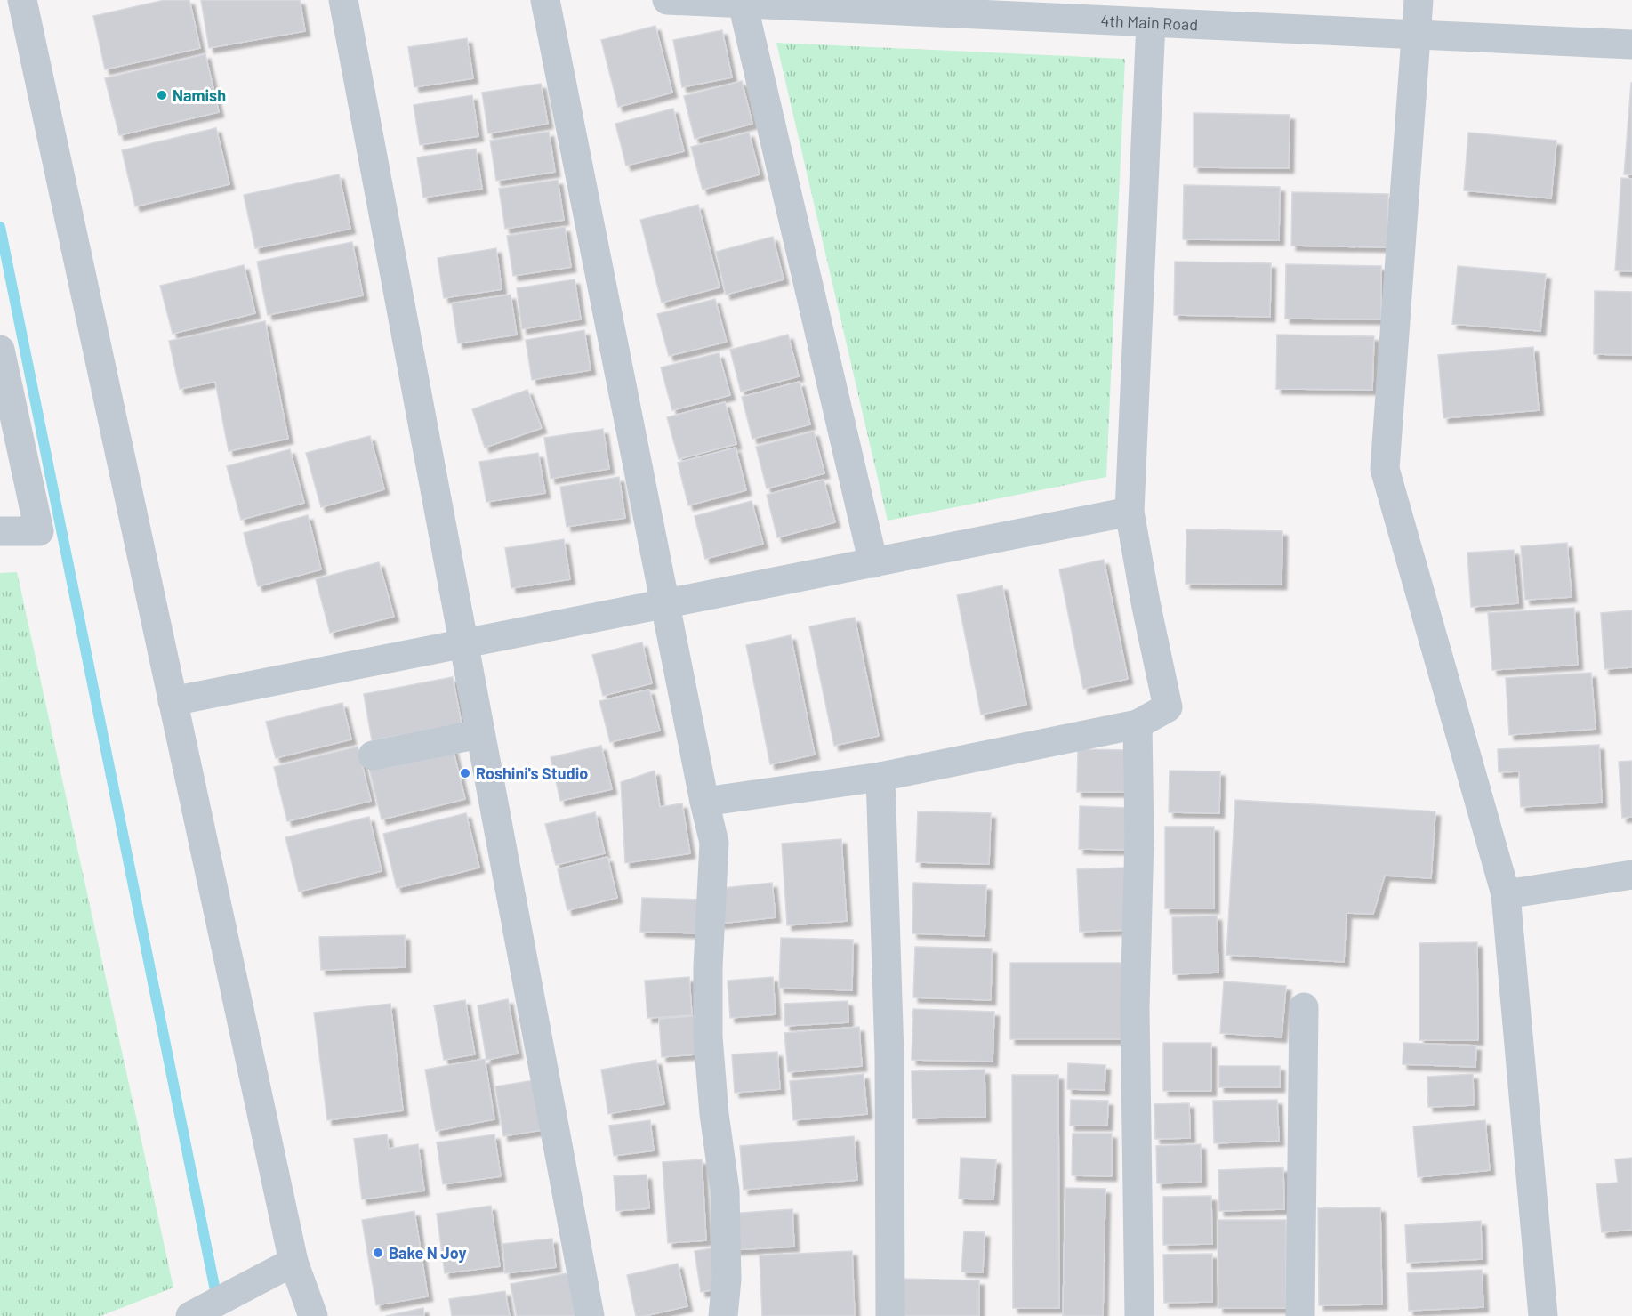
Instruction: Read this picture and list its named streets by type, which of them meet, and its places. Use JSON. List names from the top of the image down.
{
  "streets": {
    "street": ["4th Main Road"]
  },
  "places": ["Namish", "Roshini's Studio", "Bake N Joy"]
}
